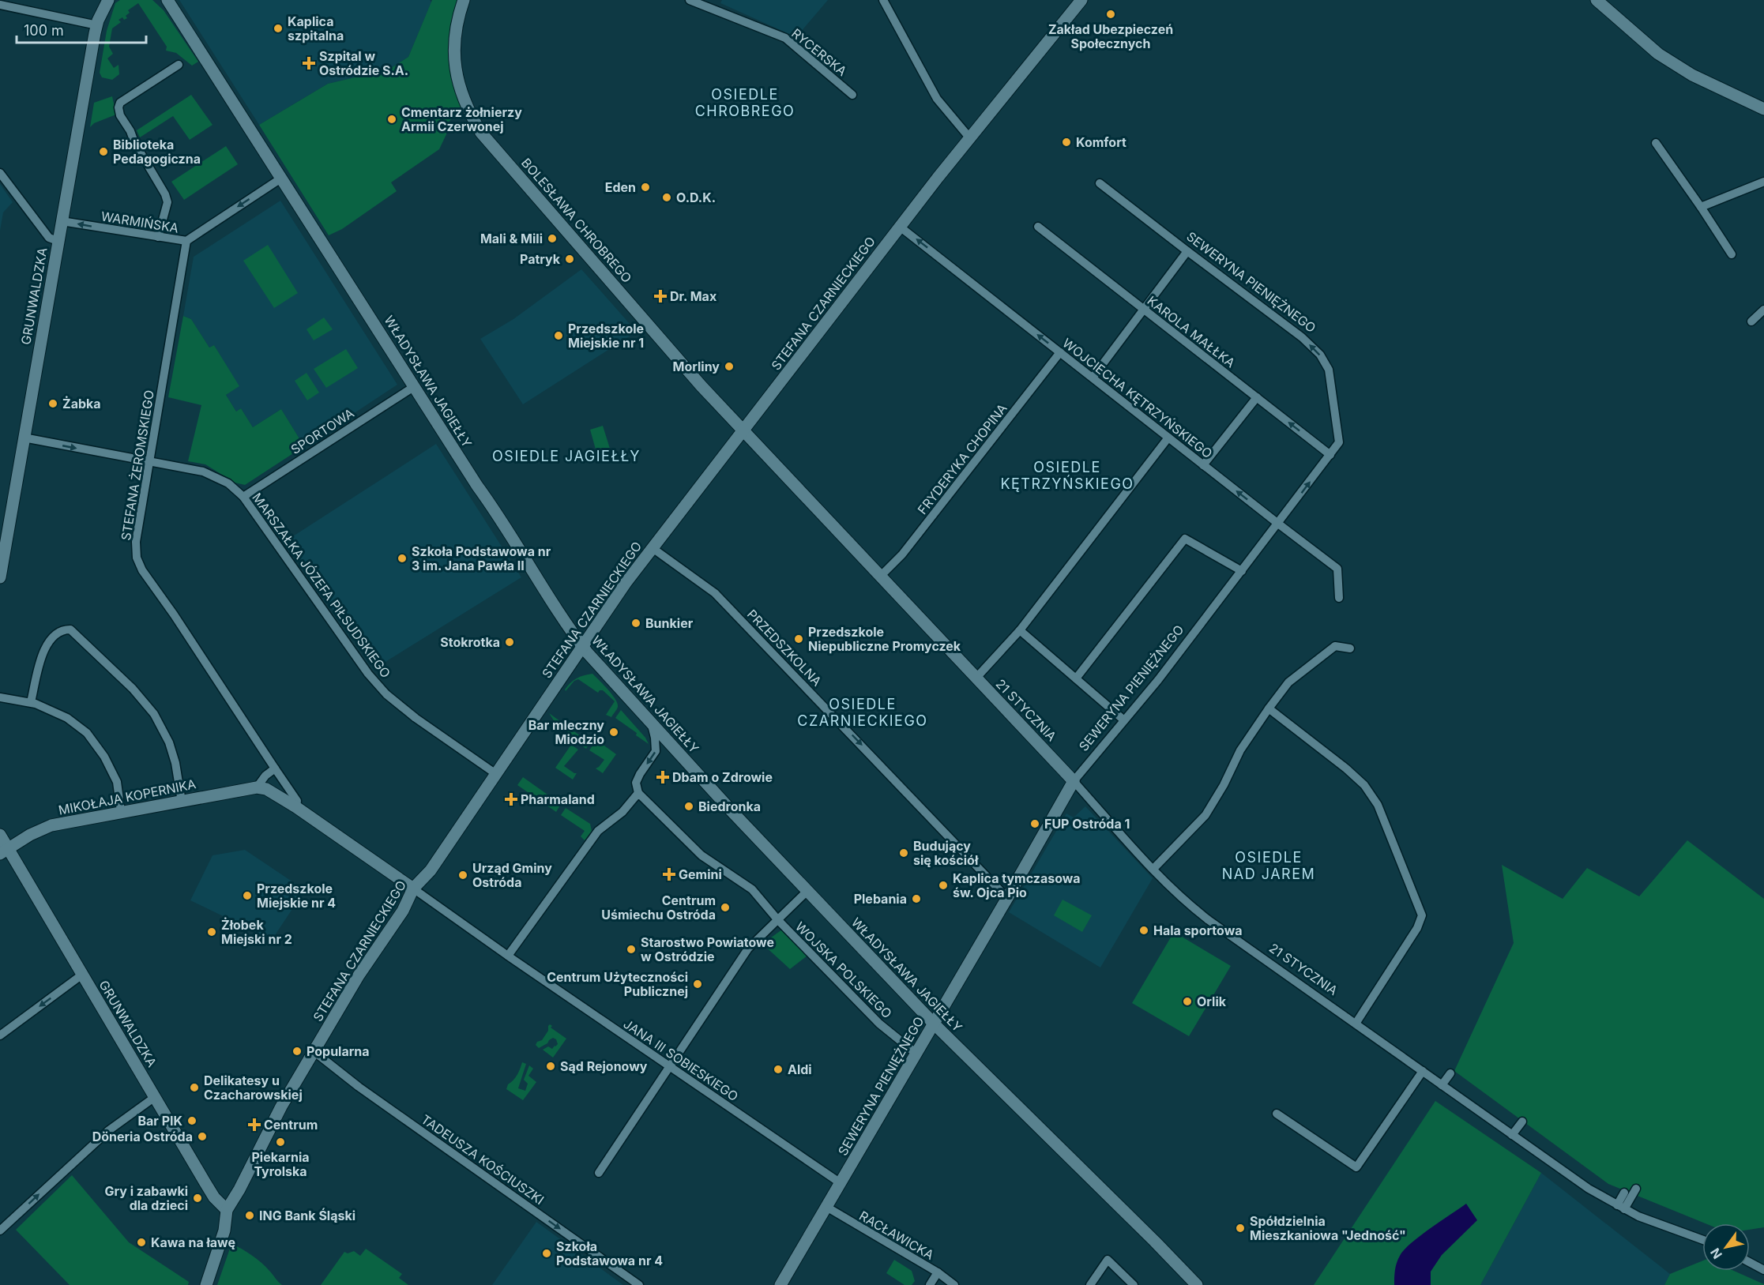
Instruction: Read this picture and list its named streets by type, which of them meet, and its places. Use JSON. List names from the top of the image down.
{
  "streets": {
    "street": [
      "RYCERSKA",
      "BOLESŁAWA CHROBREGO",
      "WARMIŃSKA",
      "SEWERYNA PIENIĘŻNEGO",
      "GRUNWALDZKA",
      "STEFANA CZARNIECKIEGO",
      "KAROLA MAŁŁKA",
      "WŁADYSŁAWA JAGIEŁŁY",
      "WOJCIECHA KĘTRZYŃSKIEGO",
      "SPORTOWA",
      "FRYDERYKA CHOPINA",
      "STEFANA ŻEROMSKIEGO",
      "MARSZAŁKA JÓZEFA PIŁSUDSKIEGO",
      "PRZEDSZKOLNA",
      "21 STYCZNIA",
      "MIKOŁAJA KOPERNIKA",
      "WOJSKA POLSKIEGO",
      "JANA III SOBIESKIEGO",
      "TADEUSZA KOŚCIUSZKI",
      "RACŁAWICKA"
    ]
  },
  "crossings": [
    ["BOLESŁAWA CHROBREGO", "STEFANA CZARNIECKIEGO"],
    ["BOLESŁAWA CHROBREGO", "21 STYCZNIA"],
    ["WARMIŃSKA", "GRUNWALDZKA"],
    ["WARMIŃSKA", "WŁADYSŁAWA JAGIEŁŁY"],
    ["WARMIŃSKA", "STEFANA ŻEROMSKIEGO"],
    ["SEWERYNA PIENIĘŻNEGO", "KAROLA MAŁŁKA"],
    ["SEWERYNA PIENIĘŻNEGO", "WŁADYSŁAWA JAGIEŁŁY"],
    ["SEWERYNA PIENIĘŻNEGO", "WOJCIECHA KĘTRZYŃSKIEGO"],
    ["SEWERYNA PIENIĘŻNEGO", "PRZEDSZKOLNA"],
    ["SEWERYNA PIENIĘŻNEGO", "21 STYCZNIA"],
    ["SEWERYNA PIENIĘŻNEGO", "WOJSKA POLSKIEGO"],
    ["SEWERYNA PIENIĘŻNEGO", "JANA III SOBIESKIEGO"],
    ["SEWERYNA PIENIĘŻNEGO", "RACŁAWICKA"],
    ["GRUNWALDZKA", "STEFANA CZARNIECKIEGO"],
    ["GRUNWALDZKA", "MARSZAŁKA JÓZEFA PIŁSUDSKIEGO"],
    ["GRUNWALDZKA", "MIKOŁAJA KOPERNIKA"],
    ["STEFANA CZARNIECKIEGO", "WŁADYSŁAWA JAGIEŁŁY"],
    ["STEFANA CZARNIECKIEGO", "WOJCIECHA KĘTRZYŃSKIEGO"],
    ["STEFANA CZARNIECKIEGO", "MARSZAŁKA JÓZEFA PIŁSUDSKIEGO"],
    ["STEFANA CZARNIECKIEGO", "PRZEDSZKOLNA"],
    ["STEFANA CZARNIECKIEGO", "21 STYCZNIA"],
    ["STEFANA CZARNIECKIEGO", "JANA III SOBIESKIEGO"],
    ["STEFANA CZARNIECKIEGO", "TADEUSZA KOŚCIUSZKI"],
    ["WŁADYSŁAWA JAGIEŁŁY", "SPORTOWA"],
    ["WŁADYSŁAWA JAGIEŁŁY", "WOJSKA POLSKIEGO"],
    ["WOJCIECHA KĘTRZYŃSKIEGO", "FRYDERYKA CHOPINA"],
    ["SPORTOWA", "MARSZAŁKA JÓZEFA PIŁSUDSKIEGO"],
    ["FRYDERYKA CHOPINA", "21 STYCZNIA"],
    ["STEFANA ŻEROMSKIEGO", "MARSZAŁKA JÓZEFA PIŁSUDSKIEGO"],
    ["WOJSKA POLSKIEGO", "JANA III SOBIESKIEGO"]
  ],
  "one_way": [
    "WARMIŃSKA",
    "WOJCIECHA KĘTRZYŃSKIEGO",
    "PRZEDSZKOLNA",
    "TADEUSZA KOŚCIUSZKI"
  ],
  "districts": [
    "OSIEDLE CHROBREGO",
    "OSIEDLE JAGIEŁŁY",
    "OSIEDLE KĘTRZYŃSKIEGO",
    "OSIEDLE CZARNIECKIEGO",
    "OSIEDLE NAD JAREM"
  ],
  "places": {
    "other": [
      "Zakład Ubezpieczeń Społecznych",
      "Kaplica szpitalna",
      "Cmentarz żołnierzy Armii Czerwonej",
      "Komfort",
      "Biblioteka Pedagogiczna",
      "Eden",
      "O.D.K.",
      "Mali & Mili",
      "Patryk",
      "Przedszkole Miejskie nr 1",
      "Morliny",
      "Żabka",
      "Szkoła Podstawowa nr 3 im. Jana Pawła II",
      "Bunkier",
      "Przedszkole Niepubliczne Promyczek",
      "Stokrotka",
      "Bar mleczny Miodzio",
      "Biedronka",
      "FUP Ostróda 1",
      "Budujący się kościół",
      "Urząd Gminy Ostróda",
      "Kaplica tymczasowa św. Ojca Pio",
      "Przedszkole Miejskie nr 4",
      "Plebania",
      "Centrum Uśmiechu Ostróda",
      "Hala sportowa",
      "Żłobek Miejski nr 2",
      "Starostwo Powiatowe w Ostródzie",
      "Centrum Użyteczności Publicznej",
      "Orlik",
      "Popularna",
      "Sąd Rejonowy",
      "Aldi",
      "Delikatesy u Czacharowskiej",
      "Bar PIK",
      "Döneria Ostróda",
      "Piekarnia Tyrolska",
      "Gry i zabawki dla dzieci",
      "ING Bank Śląski",
      "Spółdzielnia Mieszkaniowa \"Jedność\"",
      "Kawa na ławę",
      "Szkoła Podstawowa nr 4"
    ],
    "health": [
      "Szpital w Ostródzie S.A.",
      "Dr. Max",
      "Dbam o Zdrowie",
      "Pharmaland",
      "Gemini",
      "Centrum"
    ]
  },
  "scale_bar": "100 m",
  "north": "bottom left"
}
